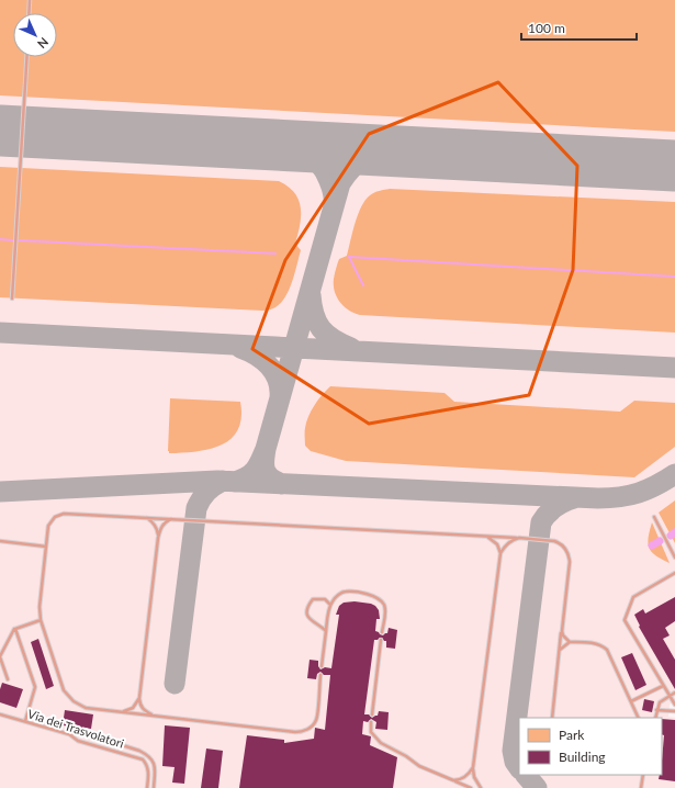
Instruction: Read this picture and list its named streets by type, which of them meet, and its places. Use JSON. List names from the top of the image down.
{
  "streets": {
    "lane": ["Via dei Trasvolatori"]
  },
  "legend": ["Park", "Building"],
  "scale_bar": "100 m",
  "north": "bottom right"
}
